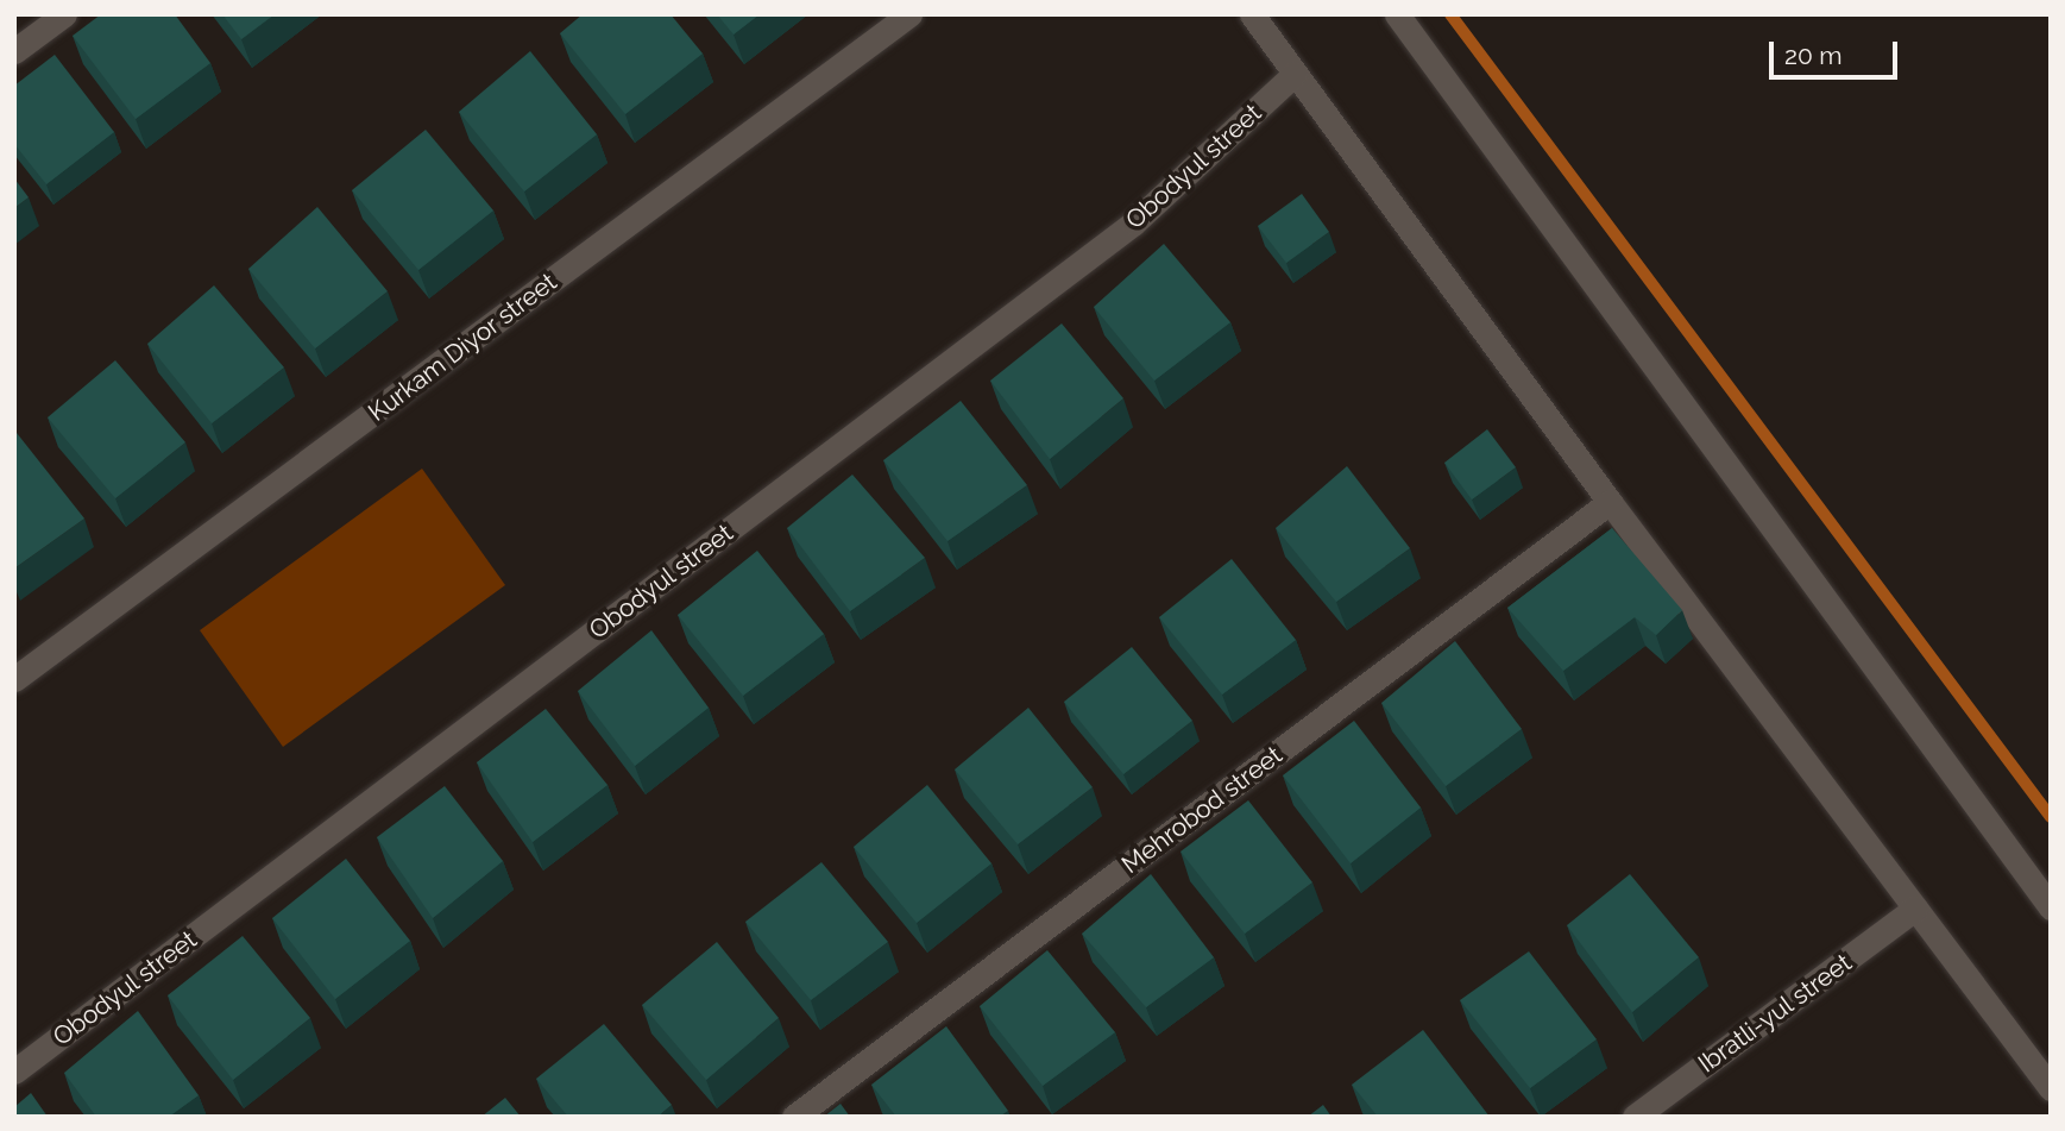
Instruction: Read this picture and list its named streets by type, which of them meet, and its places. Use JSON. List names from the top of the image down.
{
  "streets": {
    "street": [
      "Obodyul street",
      "Kurkam Diyor street",
      "Mehrobod street",
      "Ibratli-yul street"
    ]
  },
  "scale_bar": "20 m"
}
